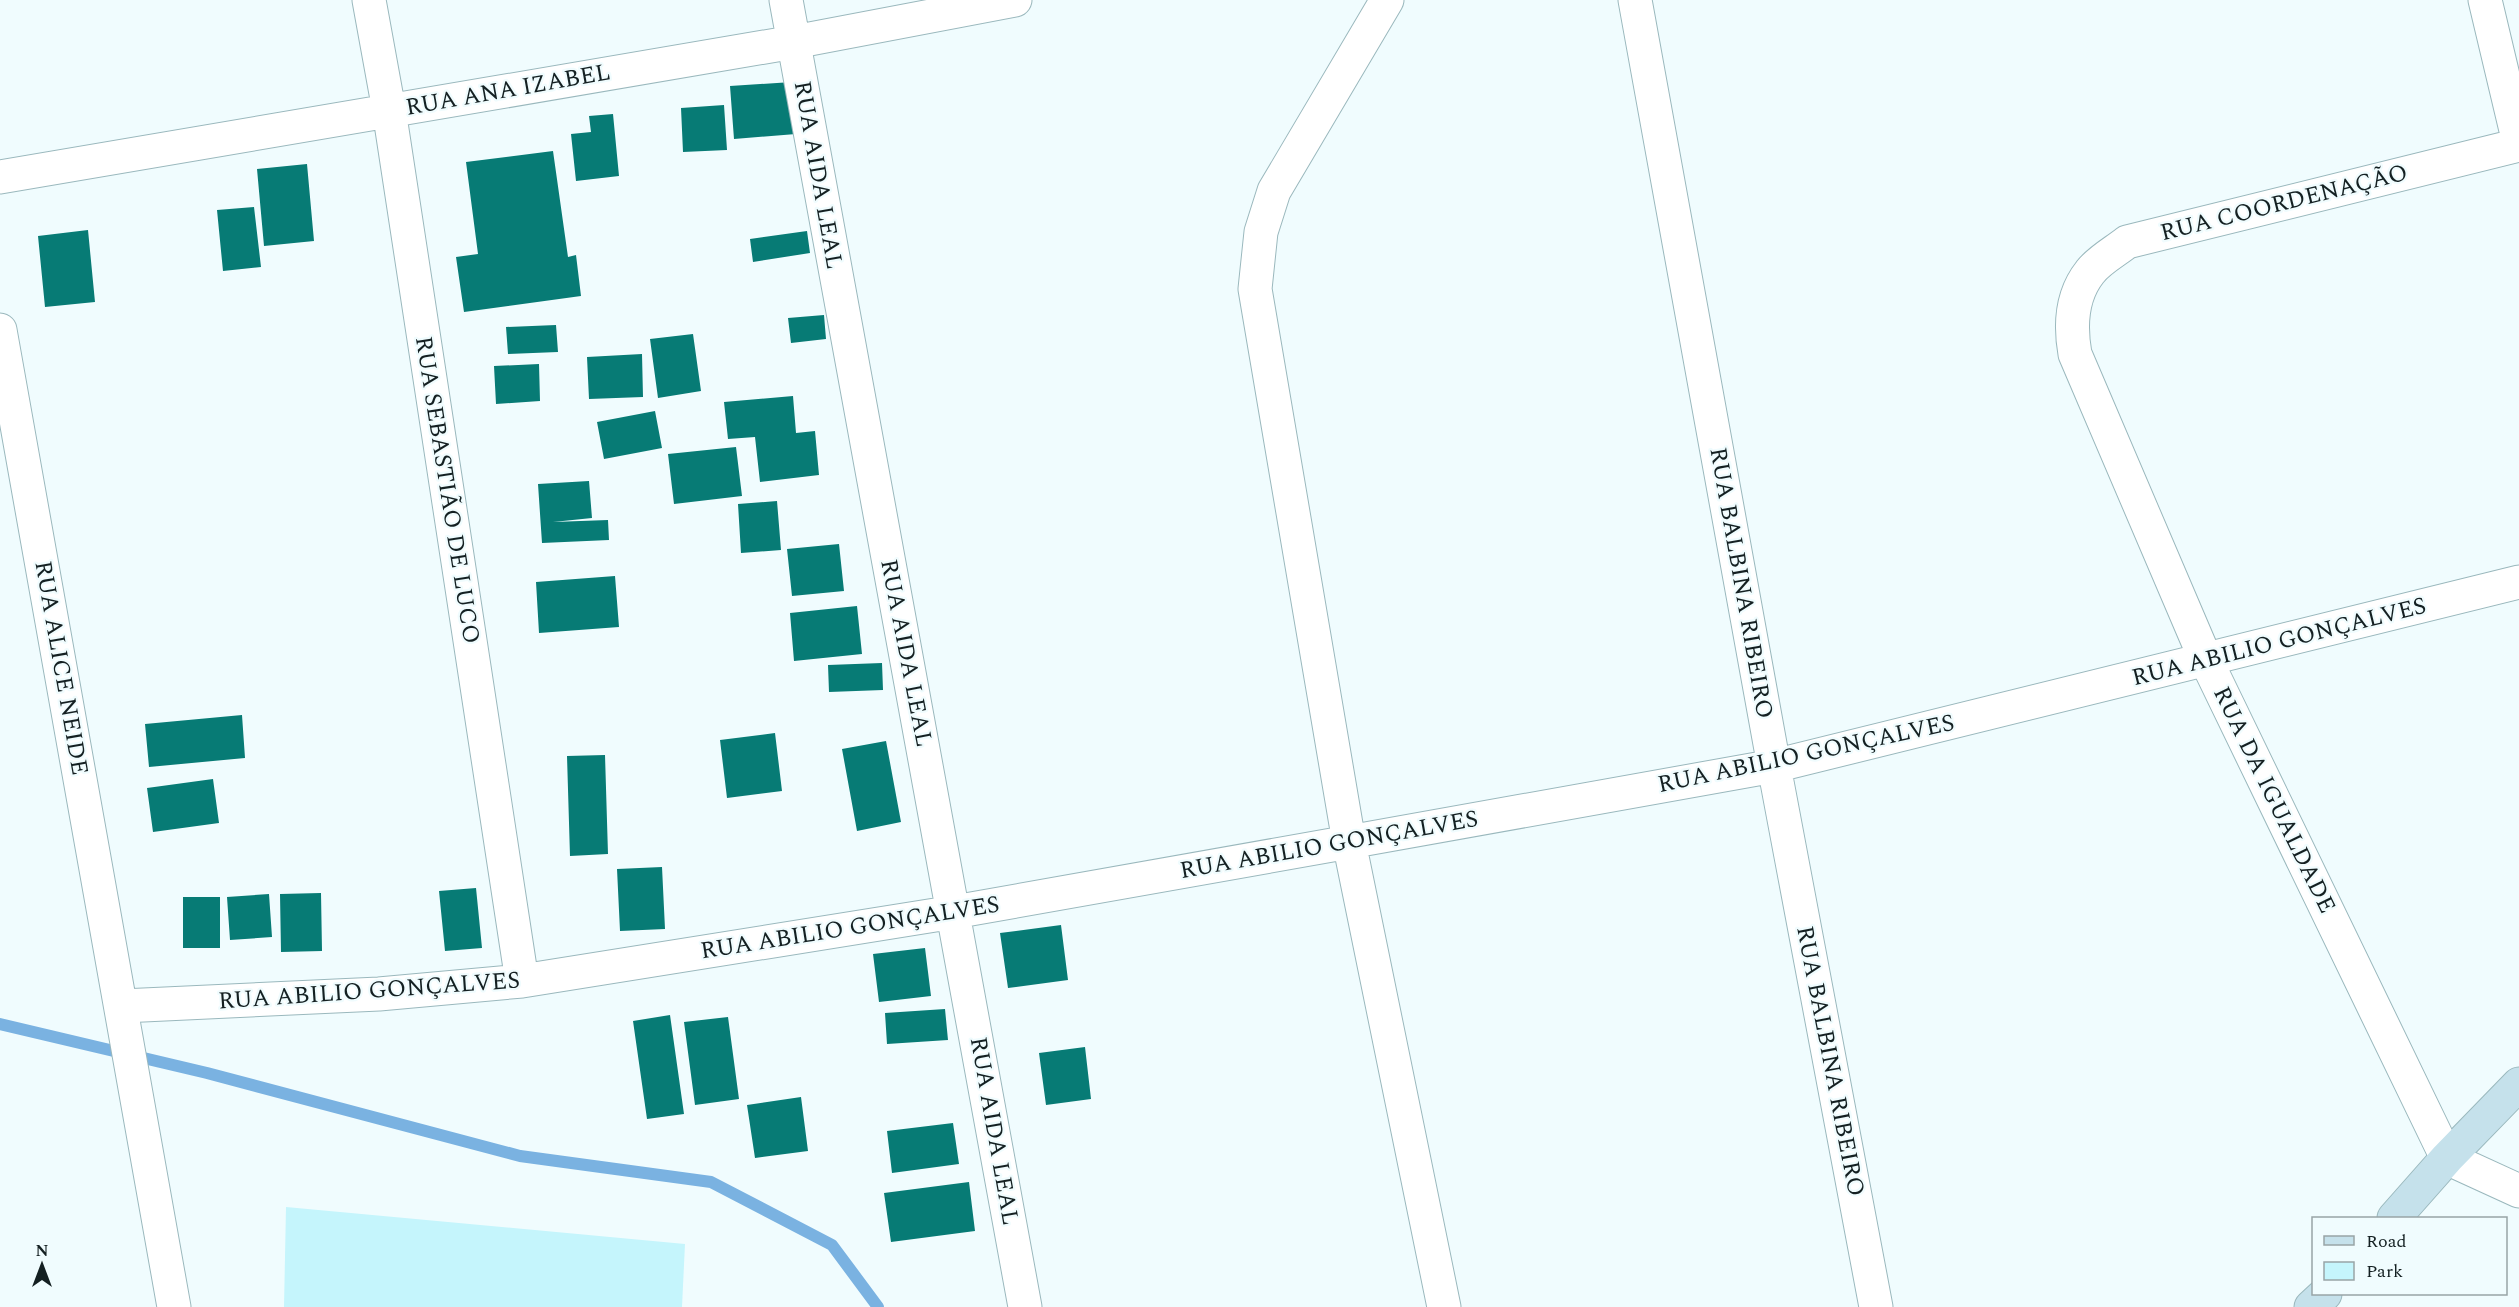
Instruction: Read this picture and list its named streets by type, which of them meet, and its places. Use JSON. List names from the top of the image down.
{
  "streets": {
    "street": [
      "RUA ANA IZABEL",
      "RUA AIDA LEAL",
      "RUA COORDENAÇÃO",
      "RUA SEBASTIÃO DE LUCO",
      "RUA BALBINA RIBEIRO",
      "RUA ABILIO GONÇALVES",
      "RUA ALICE NEIDE",
      "RUA DA IGUALDADE"
    ]
  },
  "crossings": [
    ["RUA ANA IZABEL", "RUA AIDA LEAL"],
    ["RUA ANA IZABEL", "RUA SEBASTIÃO DE LUCO"],
    ["RUA AIDA LEAL", "RUA ABILIO GONÇALVES"],
    ["RUA COORDENAÇÃO", "RUA DA IGUALDADE"],
    ["RUA SEBASTIÃO DE LUCO", "RUA ABILIO GONÇALVES"],
    ["RUA BALBINA RIBEIRO", "RUA ABILIO GONÇALVES"],
    ["RUA ABILIO GONÇALVES", "RUA ALICE NEIDE"],
    ["RUA ABILIO GONÇALVES", "RUA DA IGUALDADE"]
  ],
  "legend": ["Road", "Park"],
  "north": "top"
}
